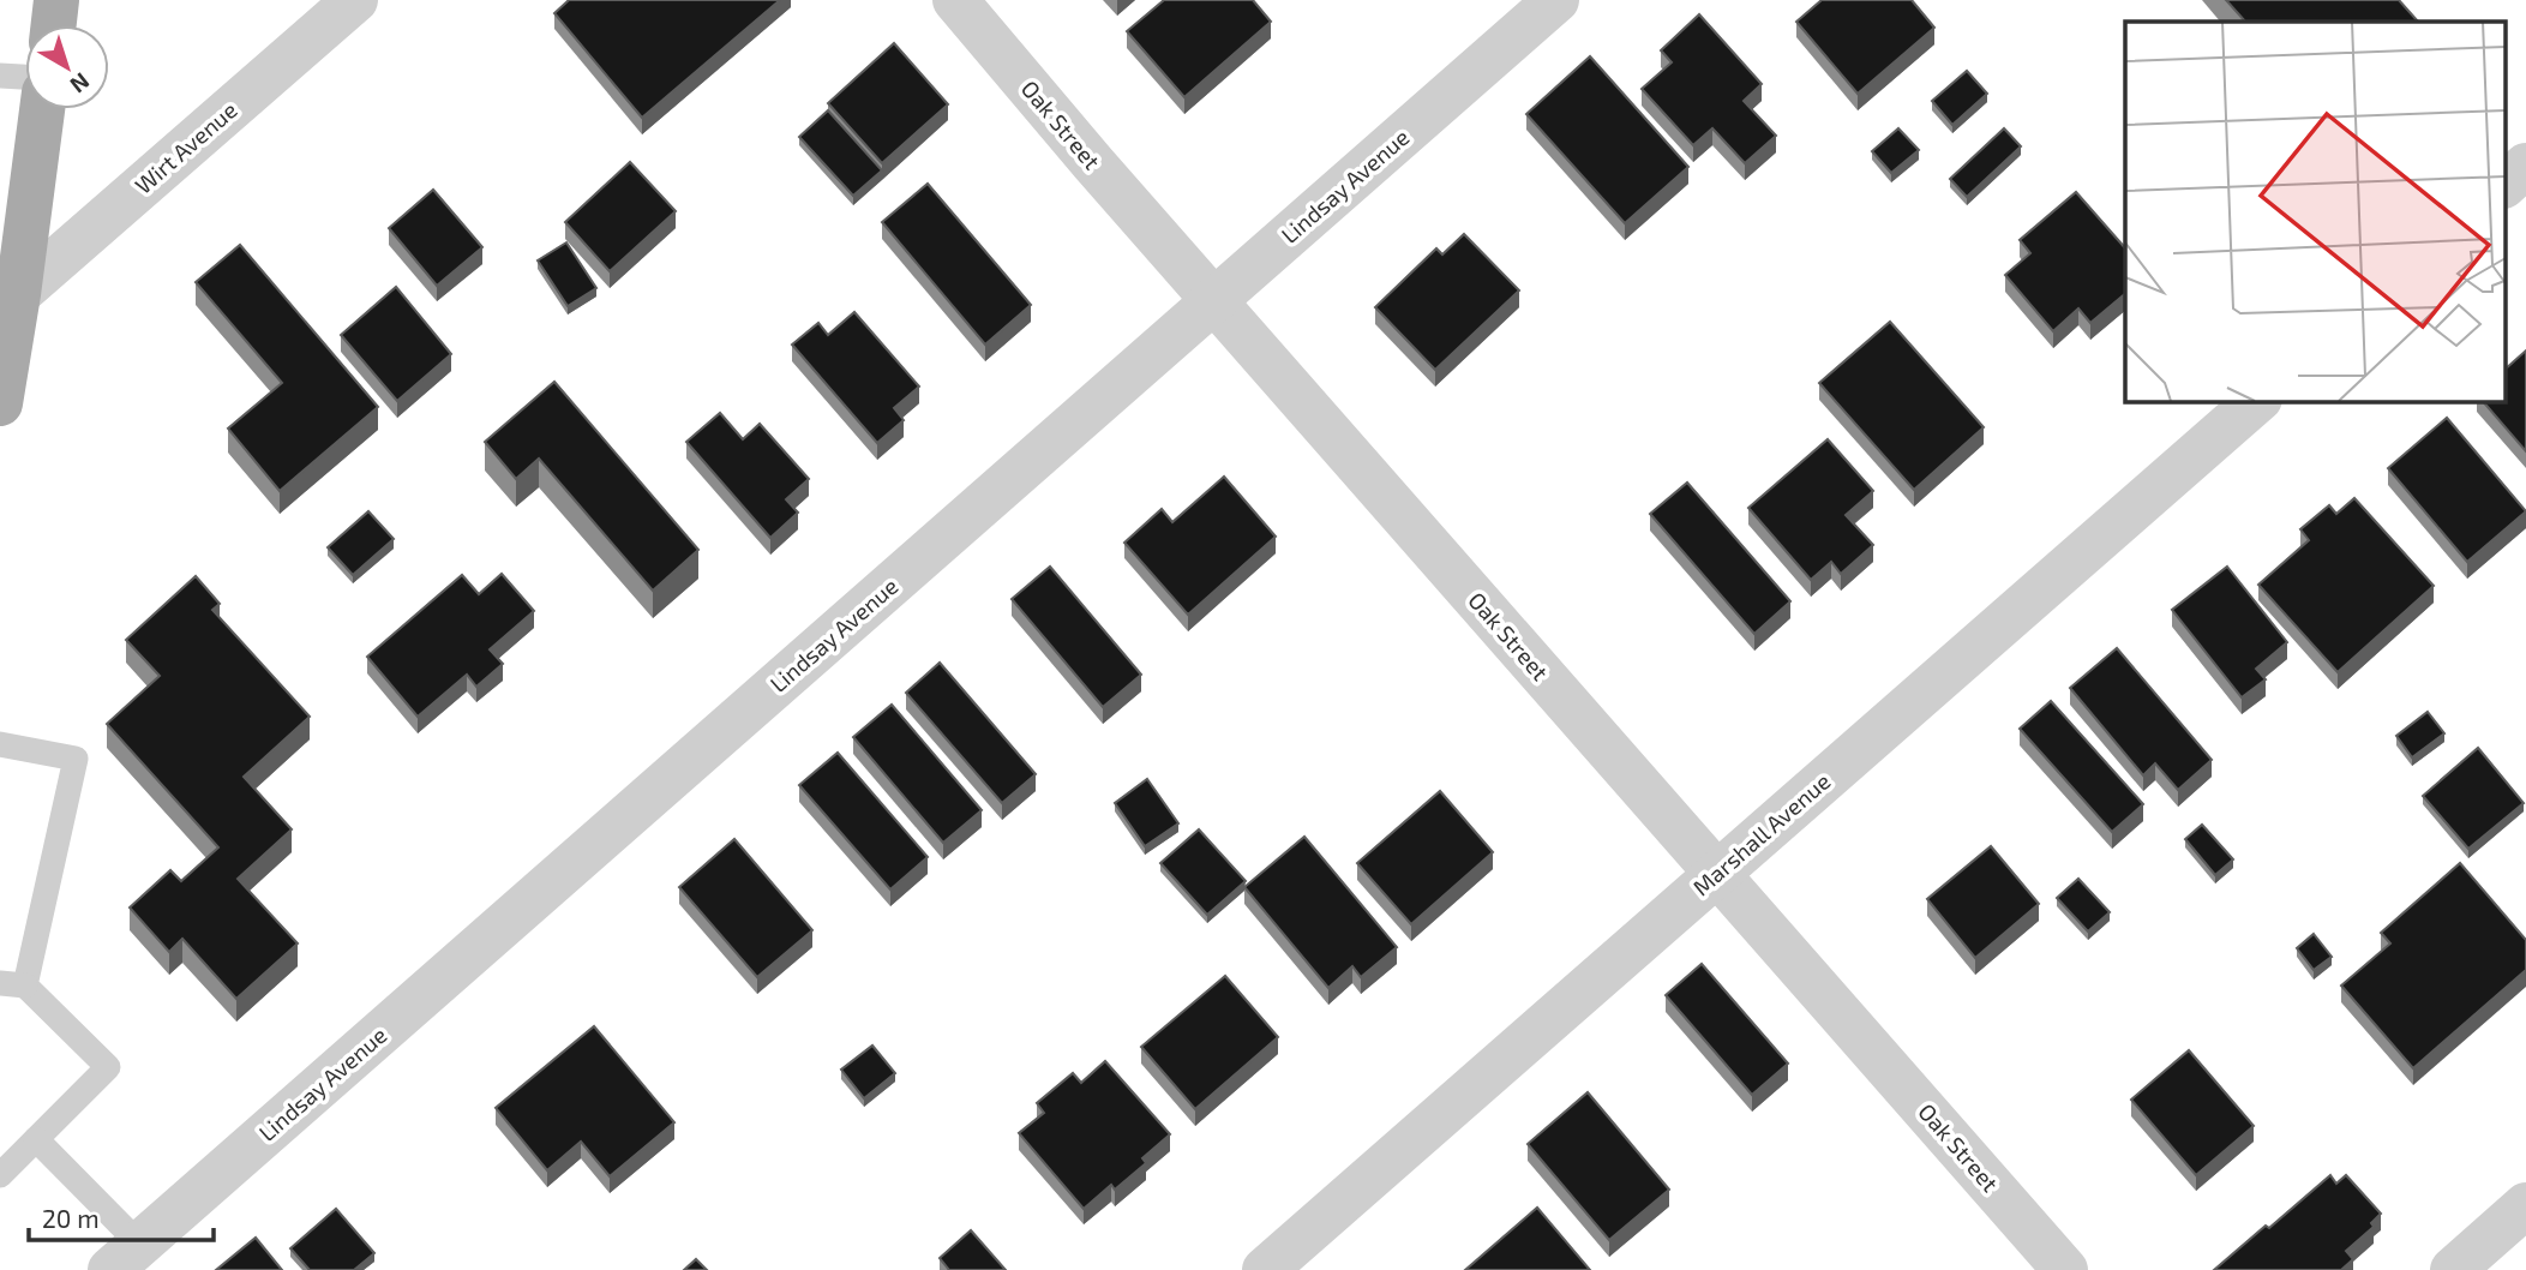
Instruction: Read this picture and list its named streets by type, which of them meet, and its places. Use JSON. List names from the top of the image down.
{
  "streets": {
    "street": [
      "Oak Street",
      "Wirt Avenue",
      "Lindsay Avenue",
      "Marshall Avenue"
    ]
  },
  "crossings": [
    ["Oak Street", "Lindsay Avenue"],
    ["Oak Street", "Marshall Avenue"]
  ],
  "scale_bar": "20 m",
  "north": "bottom right"
}
